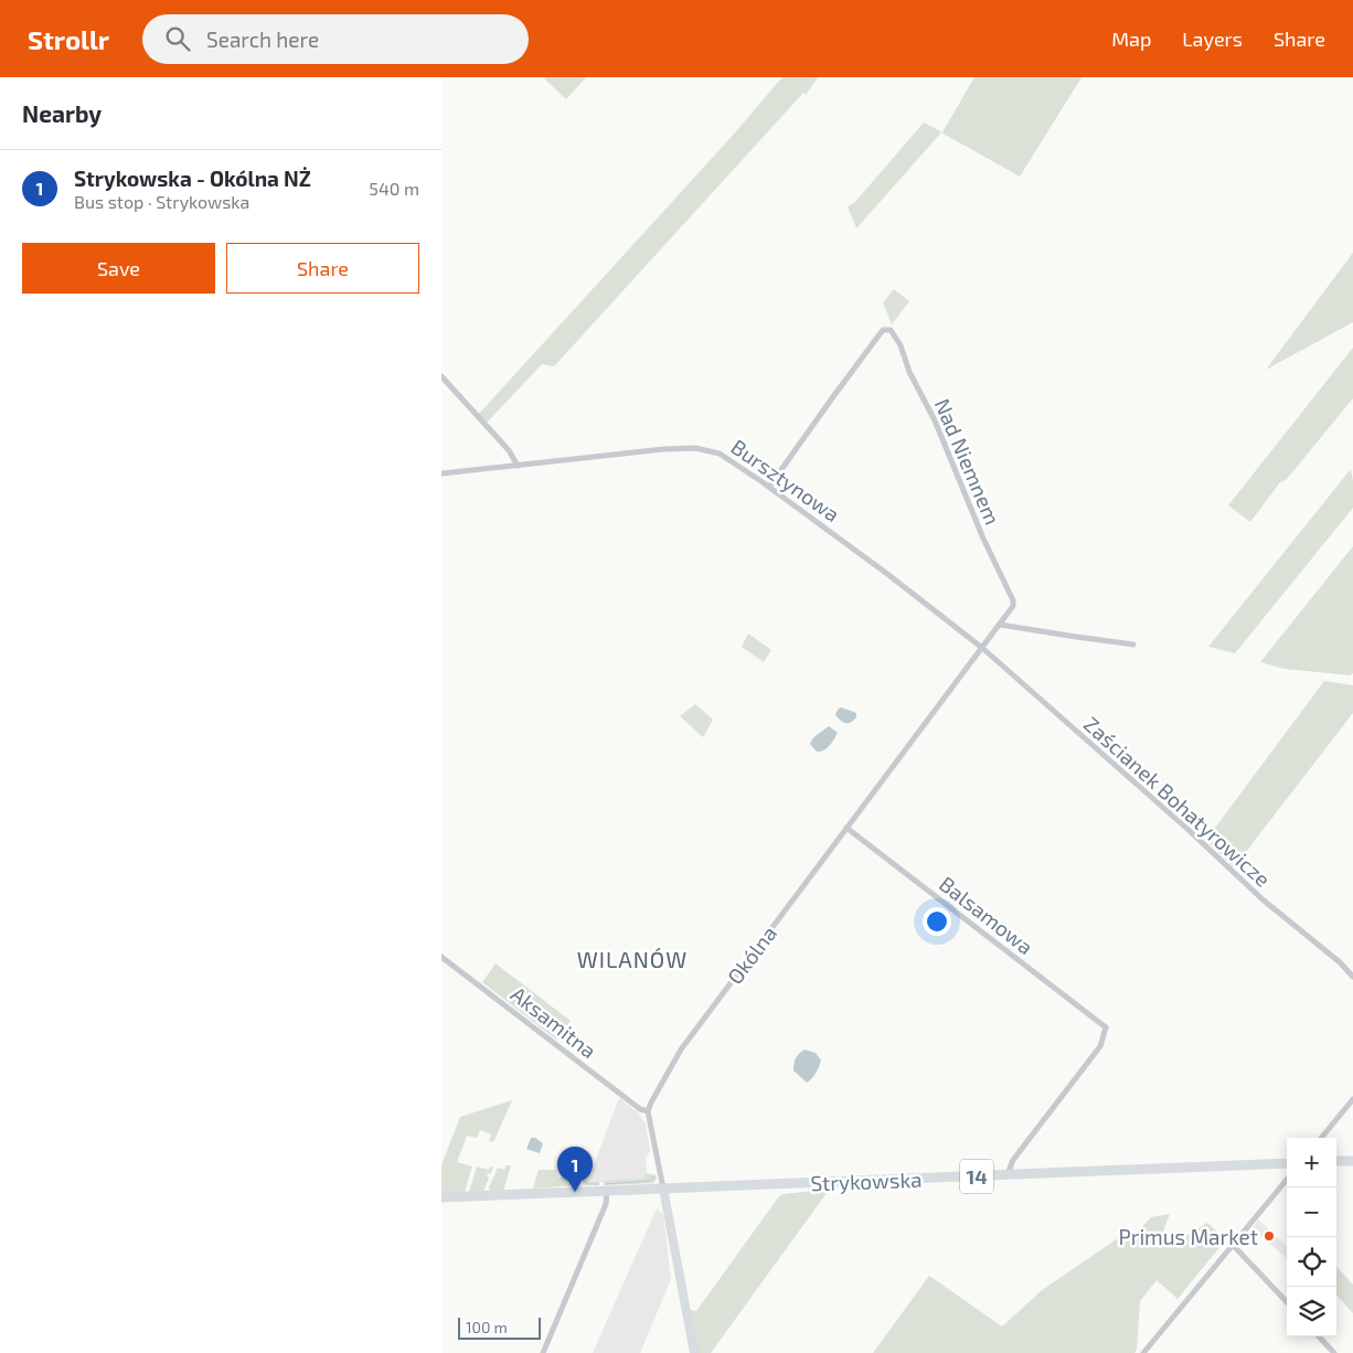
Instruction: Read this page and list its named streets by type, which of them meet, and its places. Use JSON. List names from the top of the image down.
{
  "streets": {
    "main road": ["14", "Strykowska"],
    "street": [
      "Nad Niemnem",
      "Bursztynowa",
      "Zaścianek Bohatyrowicze",
      "Balsamowa",
      "Okólna",
      "Aksamitna"
    ]
  },
  "crossings": [
    ["Nad Niemnem", "Bursztynowa"],
    ["Nad Niemnem", "Okólna"],
    ["Bursztynowa", "Zaścianek Bohatyrowicze"],
    ["Bursztynowa", "Okólna"],
    ["Zaścianek Bohatyrowicze", "Okólna"],
    ["Balsamowa", "Okólna"],
    ["Balsamowa", "Strykowska"],
    ["Okólna", "Aksamitna"]
  ],
  "districts": ["WILANÓW"],
  "places": ["Primus Market"],
  "scale_bar": "100 m",
  "page": {
    "header": "Strollr",
    "search": "Search here",
    "nav": ["Map", "Layers", "Share"],
    "heading": "Nearby",
    "list": [
      {
        "mark": "1",
        "name": "Strykowska - Okólna NŻ",
        "note": "Bus stop · Strykowska",
        "value": "540 m"
      }
    ],
    "buttons": ["Save", "Share"],
    "map_buttons": ["+", "−"],
    "pins": "1",
    "scale": "100 m"
  }
}
